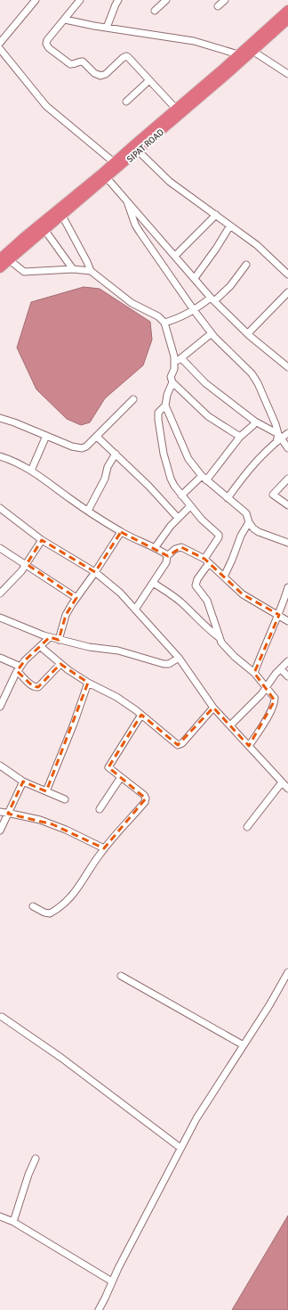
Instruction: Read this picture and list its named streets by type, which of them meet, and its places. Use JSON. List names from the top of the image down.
{
  "streets": {
    "highway": ["SIPAT ROAD"]
  }
}
